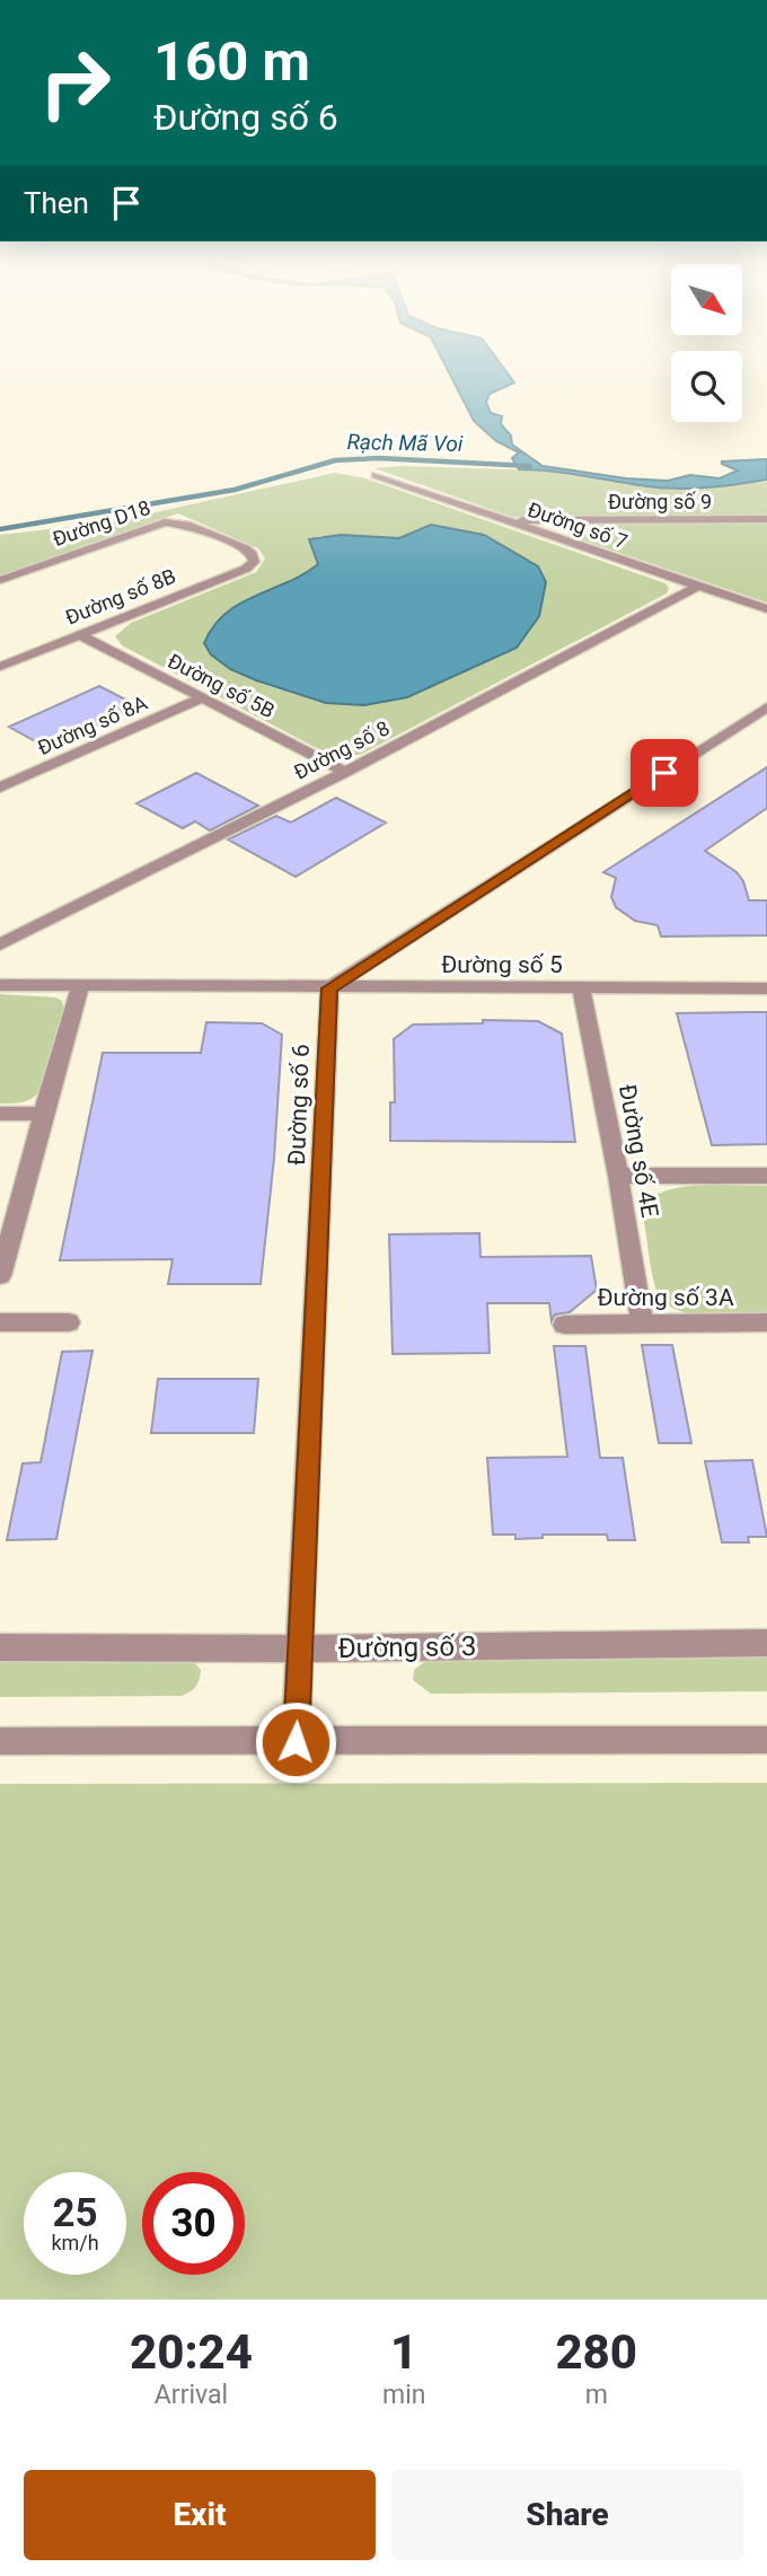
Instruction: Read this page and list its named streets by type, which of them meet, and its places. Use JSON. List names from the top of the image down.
{
  "streets": {
    "street": [
      "Đường số 9",
      "Đường D18",
      "Đường số 7",
      "Đường số 8B",
      "Đường số 5B",
      "Đường số 8A",
      "Đường số 8",
      "Đường số 5",
      "Đường số 6",
      "Đường số 4E",
      "Đường số 3A",
      "Đường số 3"
    ]
  },
  "crossings": [
    ["Đường số 9", "Đường số 7"],
    ["Đường D18", "Đường số 8B"],
    ["Đường số 7", "Đường số 8"],
    ["Đường số 8B", "Đường số 5B"],
    ["Đường số 5B", "Đường số 8A"],
    ["Đường số 5B", "Đường số 8"],
    ["Đường số 5", "Đường số 6"],
    ["Đường số 5", "Đường số 4E"],
    ["Đường số 6", "Đường số 3"],
    ["Đường số 4E", "Đường số 3A"]
  ],
  "water": ["Rạch Mã Voi"],
  "north": "bottom right",
  "page": {
    "turn": ["160 m", "Đường số 6"],
    "then": "Then",
    "speed": "25 km/h",
    "limit": "30",
    "eta": [
      "20:24",
      "Arrival",
      "1",
      "min",
      "280",
      "m"
    ],
    "buttons": ["Exit", "Share"]
  }
}
